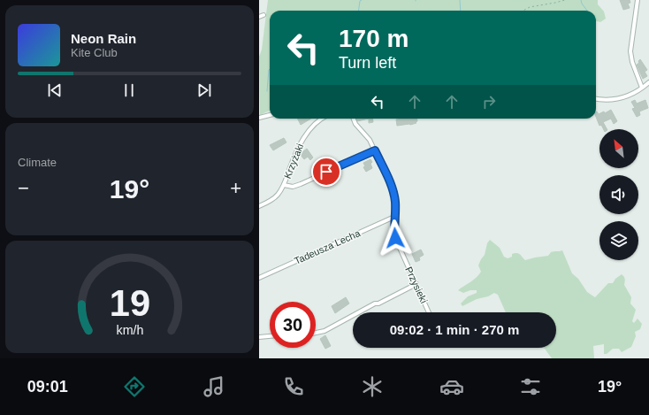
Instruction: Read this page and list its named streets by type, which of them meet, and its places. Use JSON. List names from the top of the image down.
{
  "streets": {
    "street": ["Krzyżaki", "Tadeusza Lecha", "Przysieki"]
  },
  "crossings": [
    ["Tadeusza Lecha", "Przysieki"]
  ],
  "north": "top left",
  "page": {
    "turn": ["170 m", "Turn left"],
    "song": ["Neon Rain", "Kite Club"],
    "tile": "Climate",
    "heat": ["−", "19°", "+"],
    "limit": "30",
    "trip": "09:02 · 1 min · 270 m",
    "tabs": ["09:01", "19°"],
    "gauge": ["19", "km/h"]
  }
}
